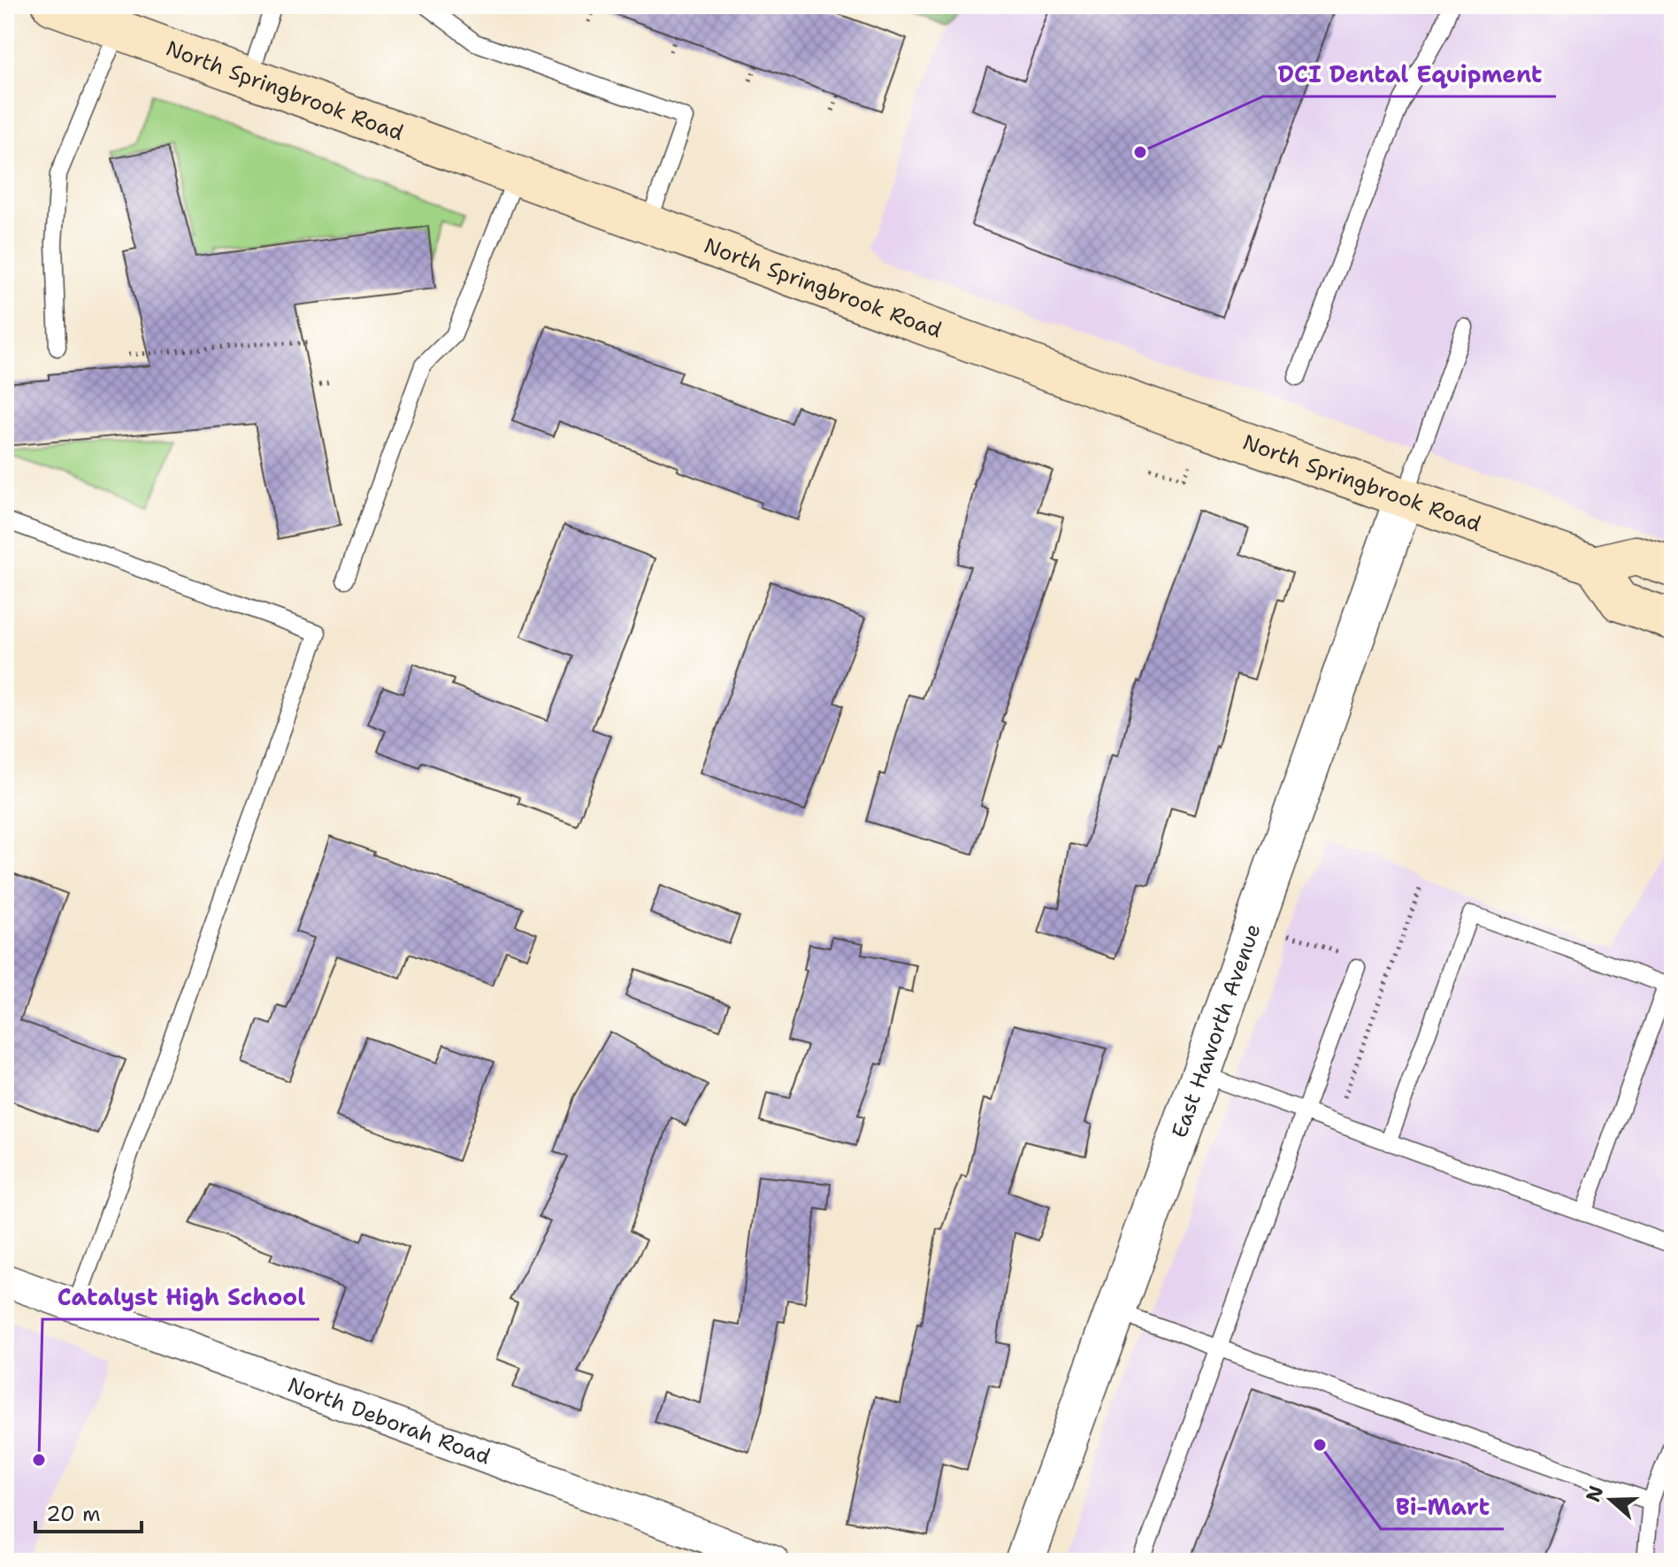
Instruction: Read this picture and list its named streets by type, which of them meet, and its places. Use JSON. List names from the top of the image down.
{
  "streets": {
    "main road": ["North Springbrook Road"],
    "street": ["East Haworth Avenue", "North Deborah Road"]
  },
  "crossings": [
    ["North Springbrook Road", "East Haworth Avenue"]
  ],
  "places": ["DCI Dental Equipment", "Bi-Mart", "Catalyst High School"],
  "scale_bar": "20 m",
  "north": "left"
}
